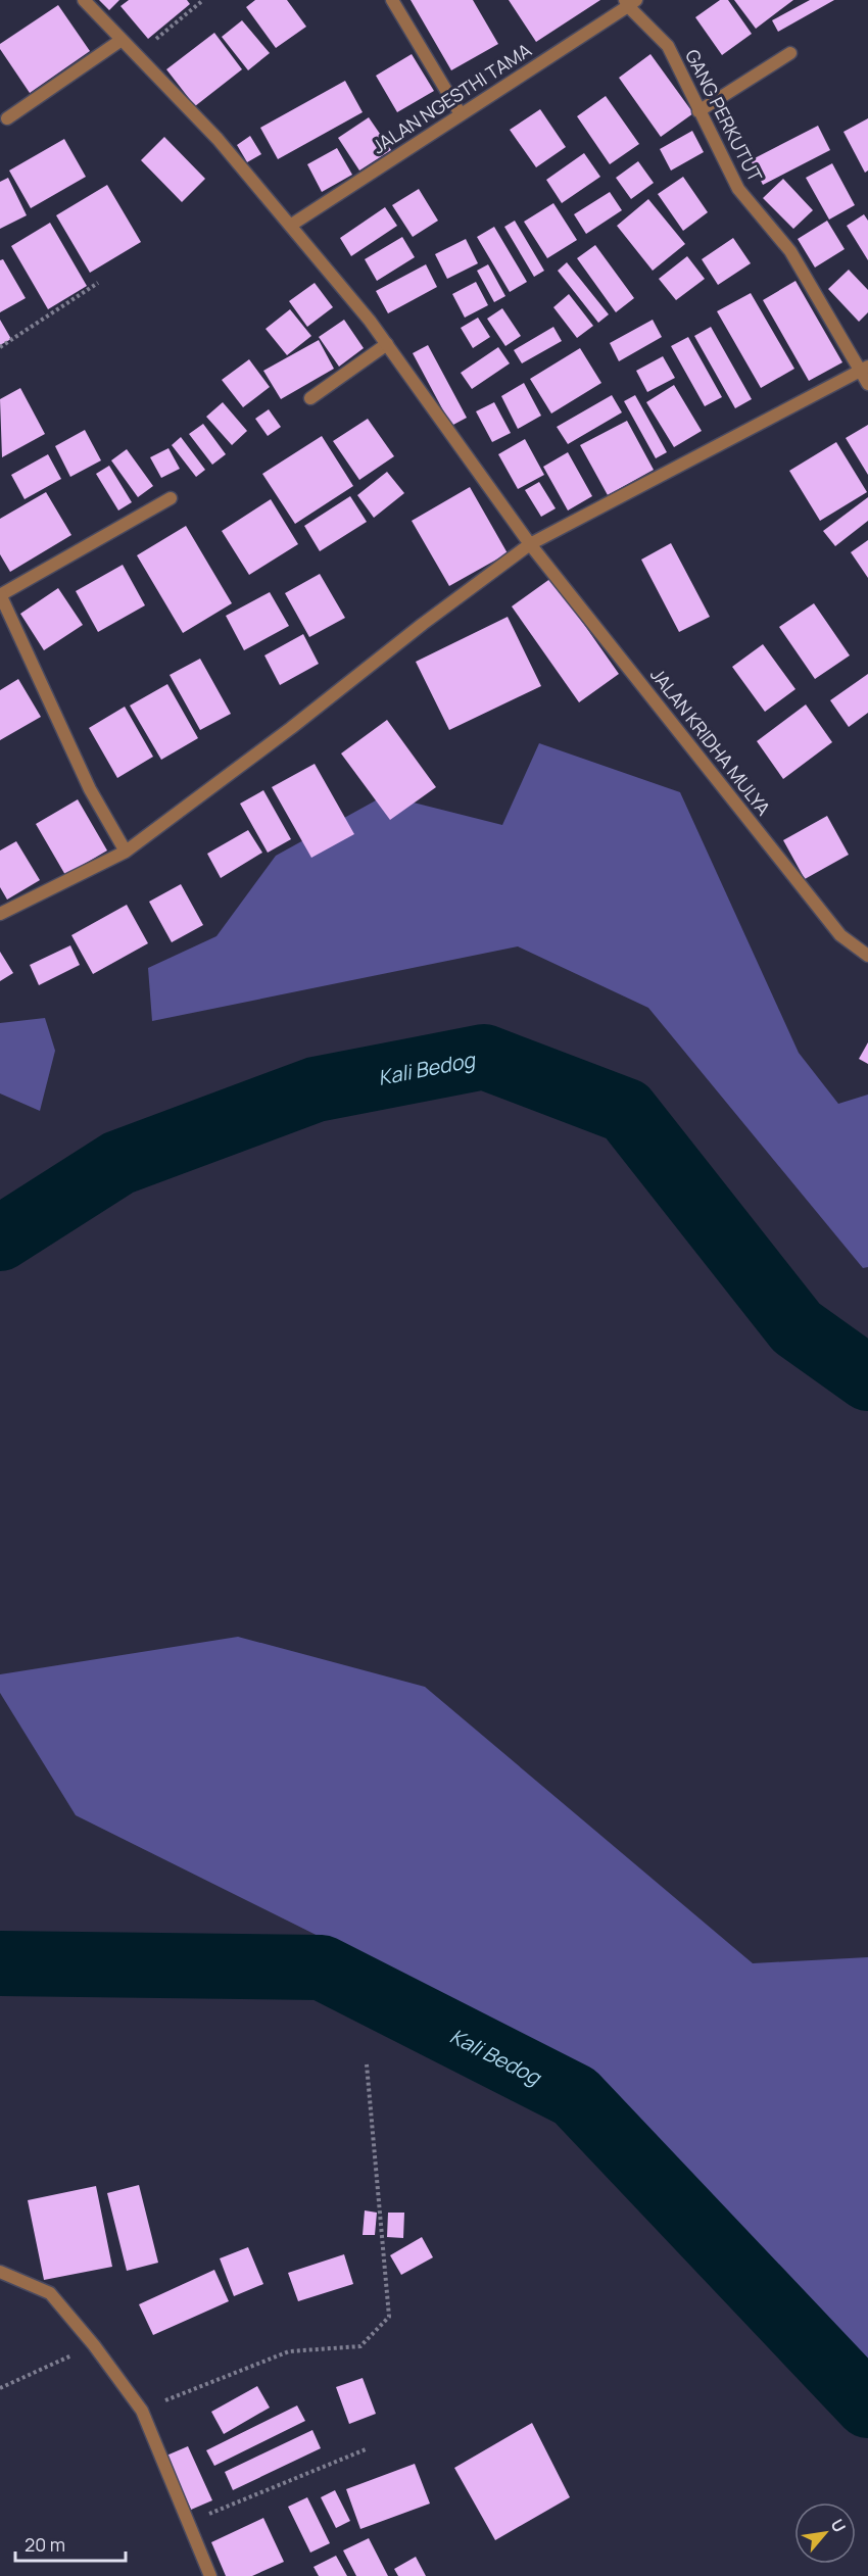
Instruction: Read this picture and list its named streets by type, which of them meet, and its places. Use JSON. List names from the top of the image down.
{
  "streets": {
    "street": ["JALAN NGESTHI TAMA", "GANG PERKUTUT", "JALAN KRIDHA MULYA"]
  },
  "crossings": [
    ["JALAN NGESTHI TAMA", "GANG PERKUTUT"],
    ["JALAN NGESTHI TAMA", "JALAN KRIDHA MULYA"]
  ],
  "water": ["Kali Bedog"],
  "scale_bar": "20 m",
  "north": "top right"
}
